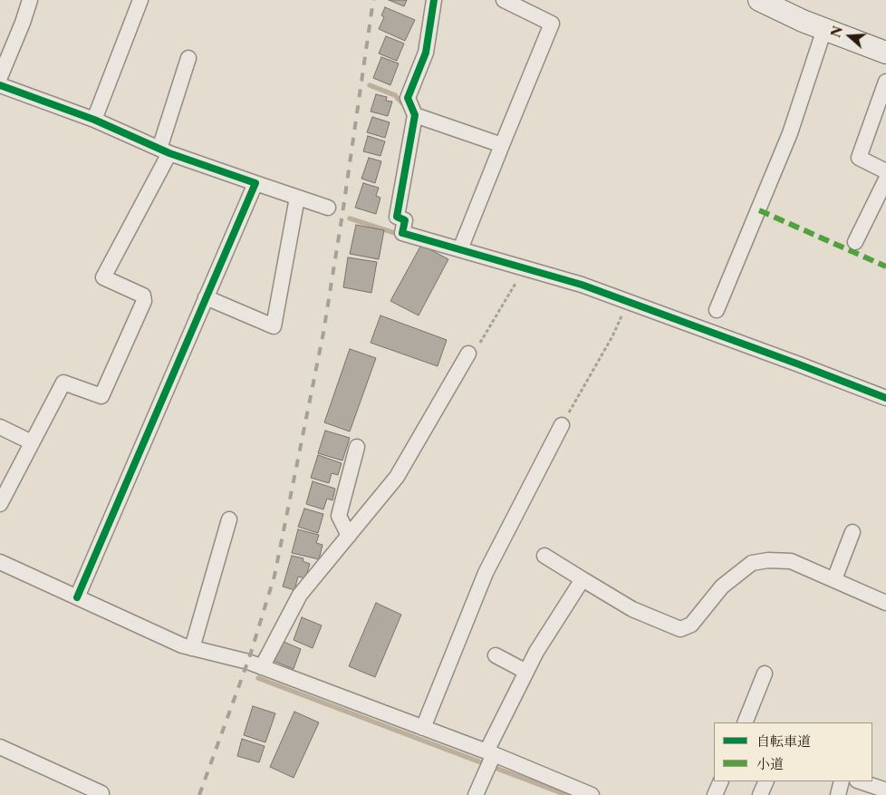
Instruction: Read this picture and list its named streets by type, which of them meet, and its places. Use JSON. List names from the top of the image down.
{
  "legend": ["自転車道", "小道"],
  "north": "left"
}
